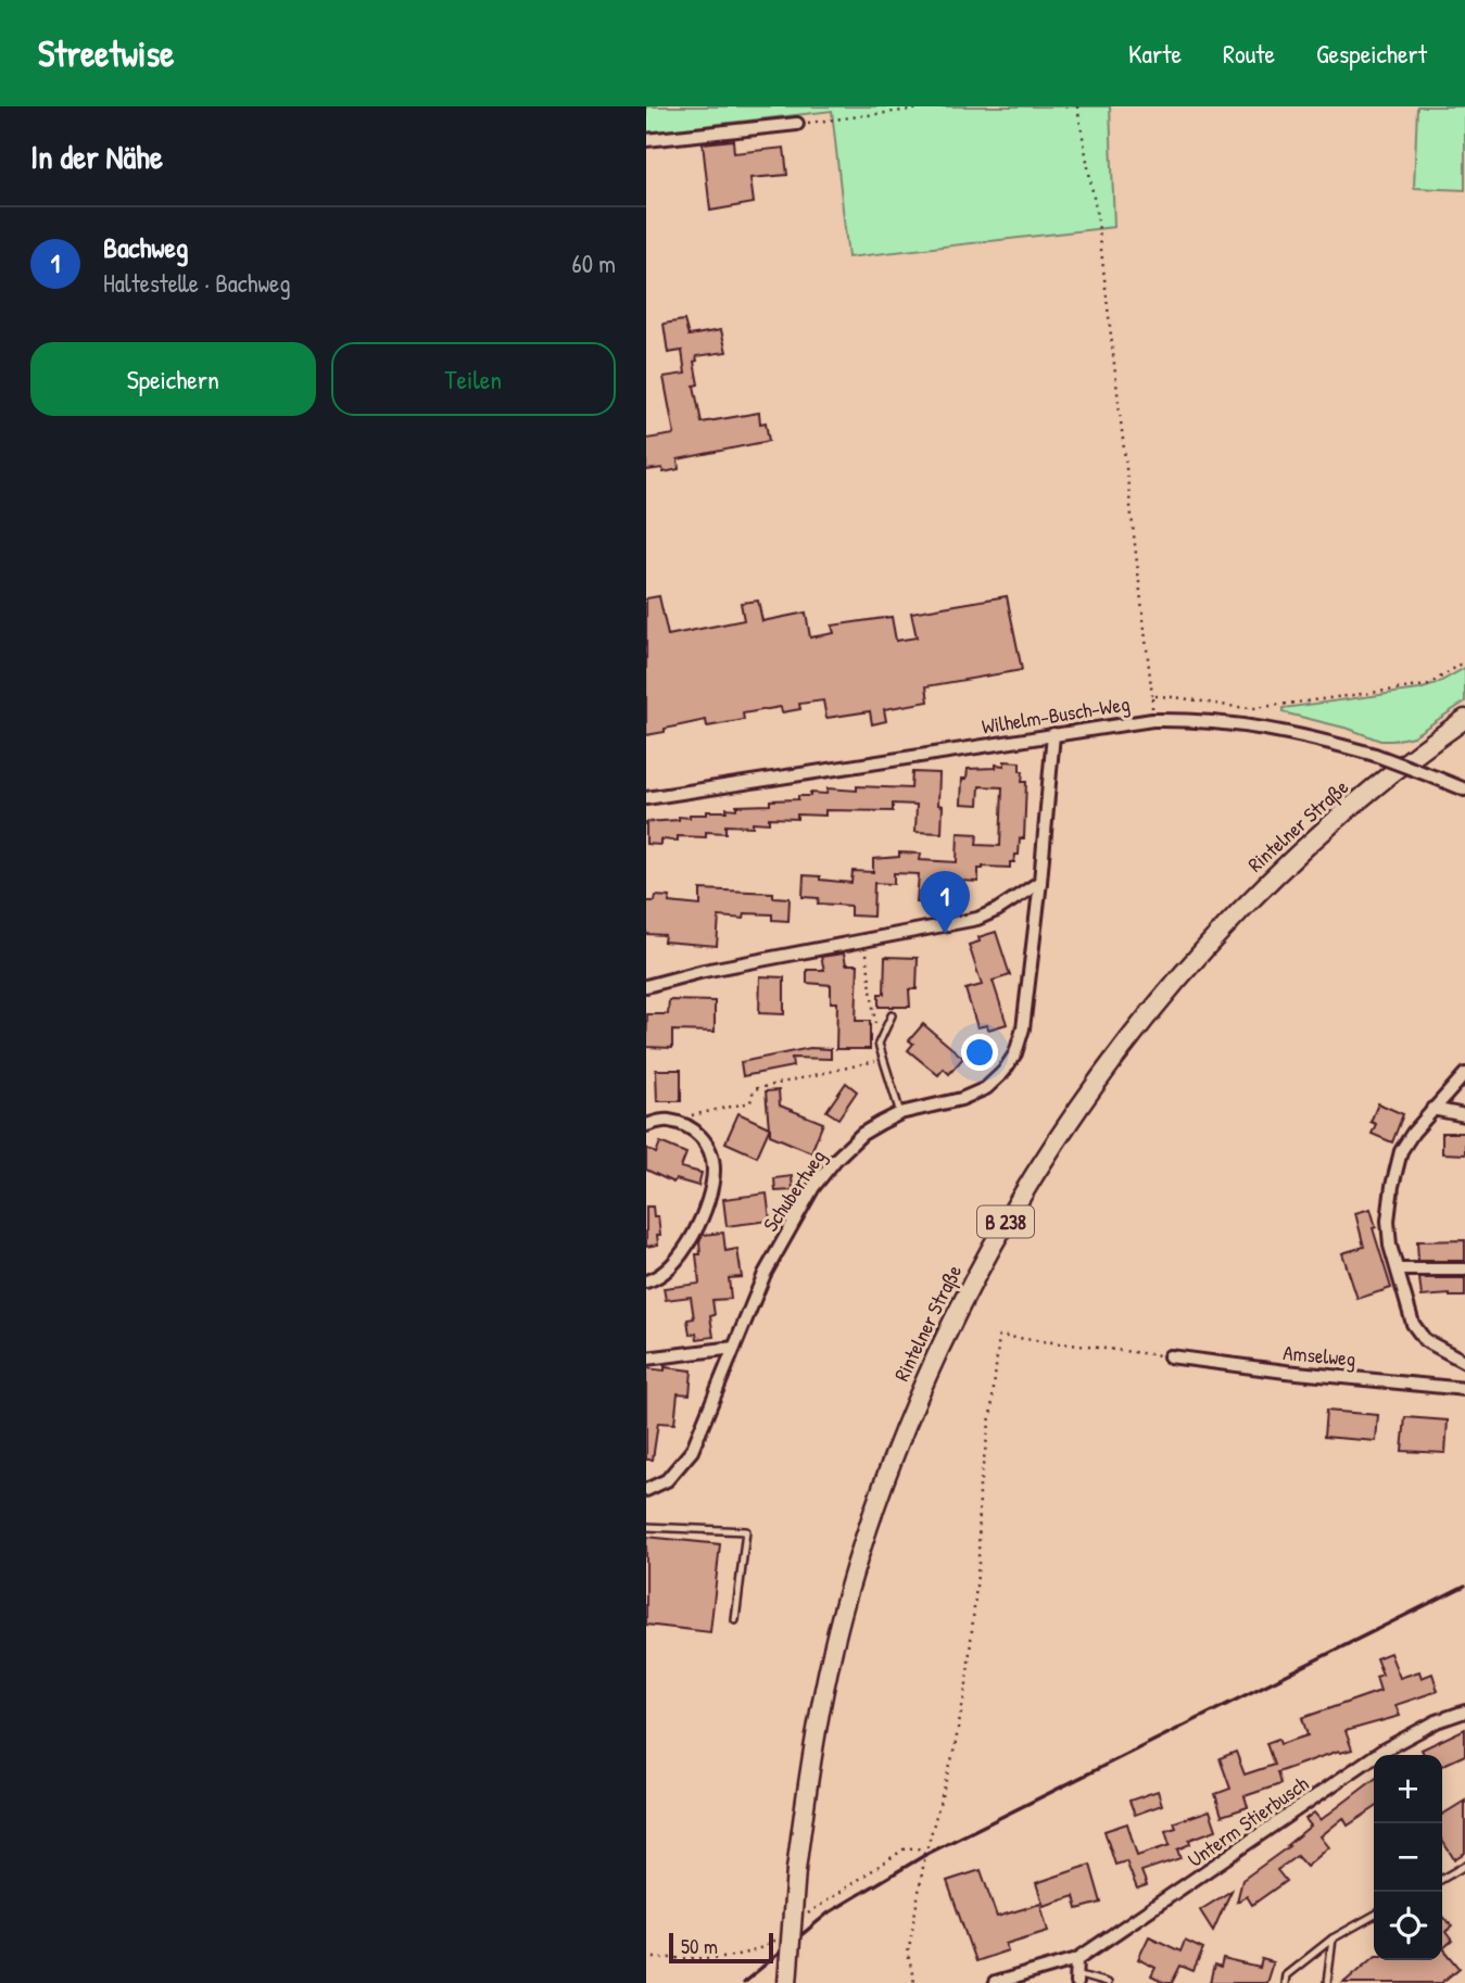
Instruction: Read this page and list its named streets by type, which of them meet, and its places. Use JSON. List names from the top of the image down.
{
  "streets": {
    "main road": ["Rintelner Straße", "B 238"],
    "street": [
      "Wilhelm-Busch-Weg",
      "Schubertweg",
      "Amselweg",
      "Unterm Stierbusch"
    ]
  },
  "crossings": [
    ["Wilhelm-Busch-Weg", "Schubertweg"]
  ],
  "scale_bar": "50 m",
  "page": {
    "header": "Streetwise",
    "nav": ["Karte", "Route", "Gespeichert"],
    "heading": "In der Nähe",
    "list": [
      {
        "mark": "1",
        "name": "Bachweg",
        "note": "Haltestelle · Bachweg",
        "value": "60 m"
      }
    ],
    "buttons": ["Speichern", "Teilen"],
    "pins": "1",
    "map_buttons": ["+", "−"],
    "scale": "50 m"
  }
}
